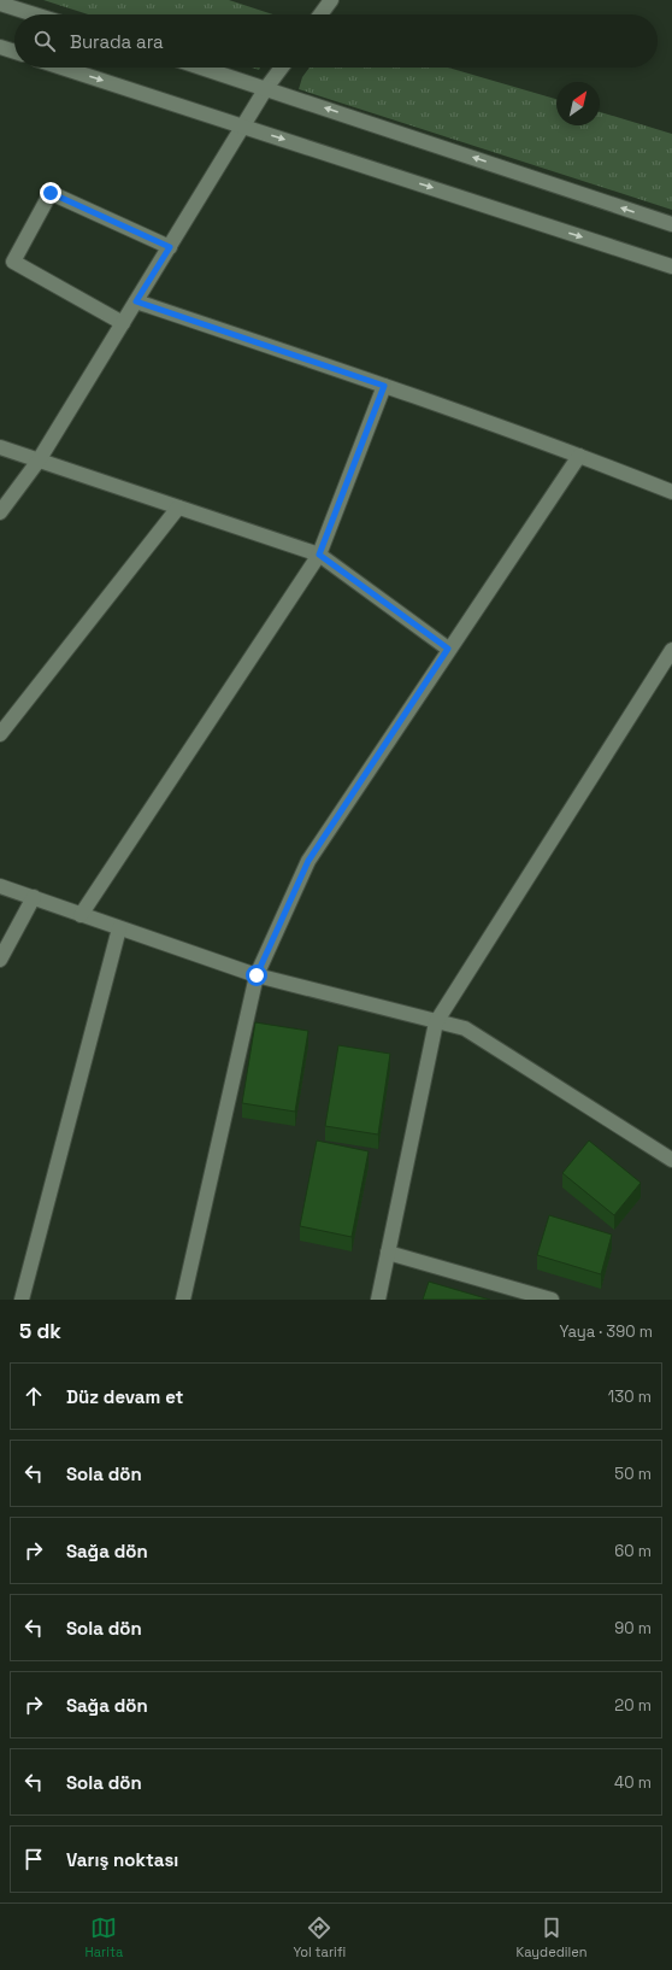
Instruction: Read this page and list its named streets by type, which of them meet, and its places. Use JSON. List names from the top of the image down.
{
  "north": "top right",
  "page": {
    "search": "Burada ara",
    "heading": ["5 dk", "Yaya · 390 m"],
    "list": [
      ["Düz devam et", "130 m"],
      ["Sola dön", "50 m"],
      ["Sağa dön", "60 m"],
      ["Sola dön", "90 m"],
      ["Sağa dön", "20 m"],
      ["Sola dön", "40 m"],
      "Varış noktası"
    ],
    "nav": ["Harita", "Yol tarifi", "Kaydedilen"]
  }
}
